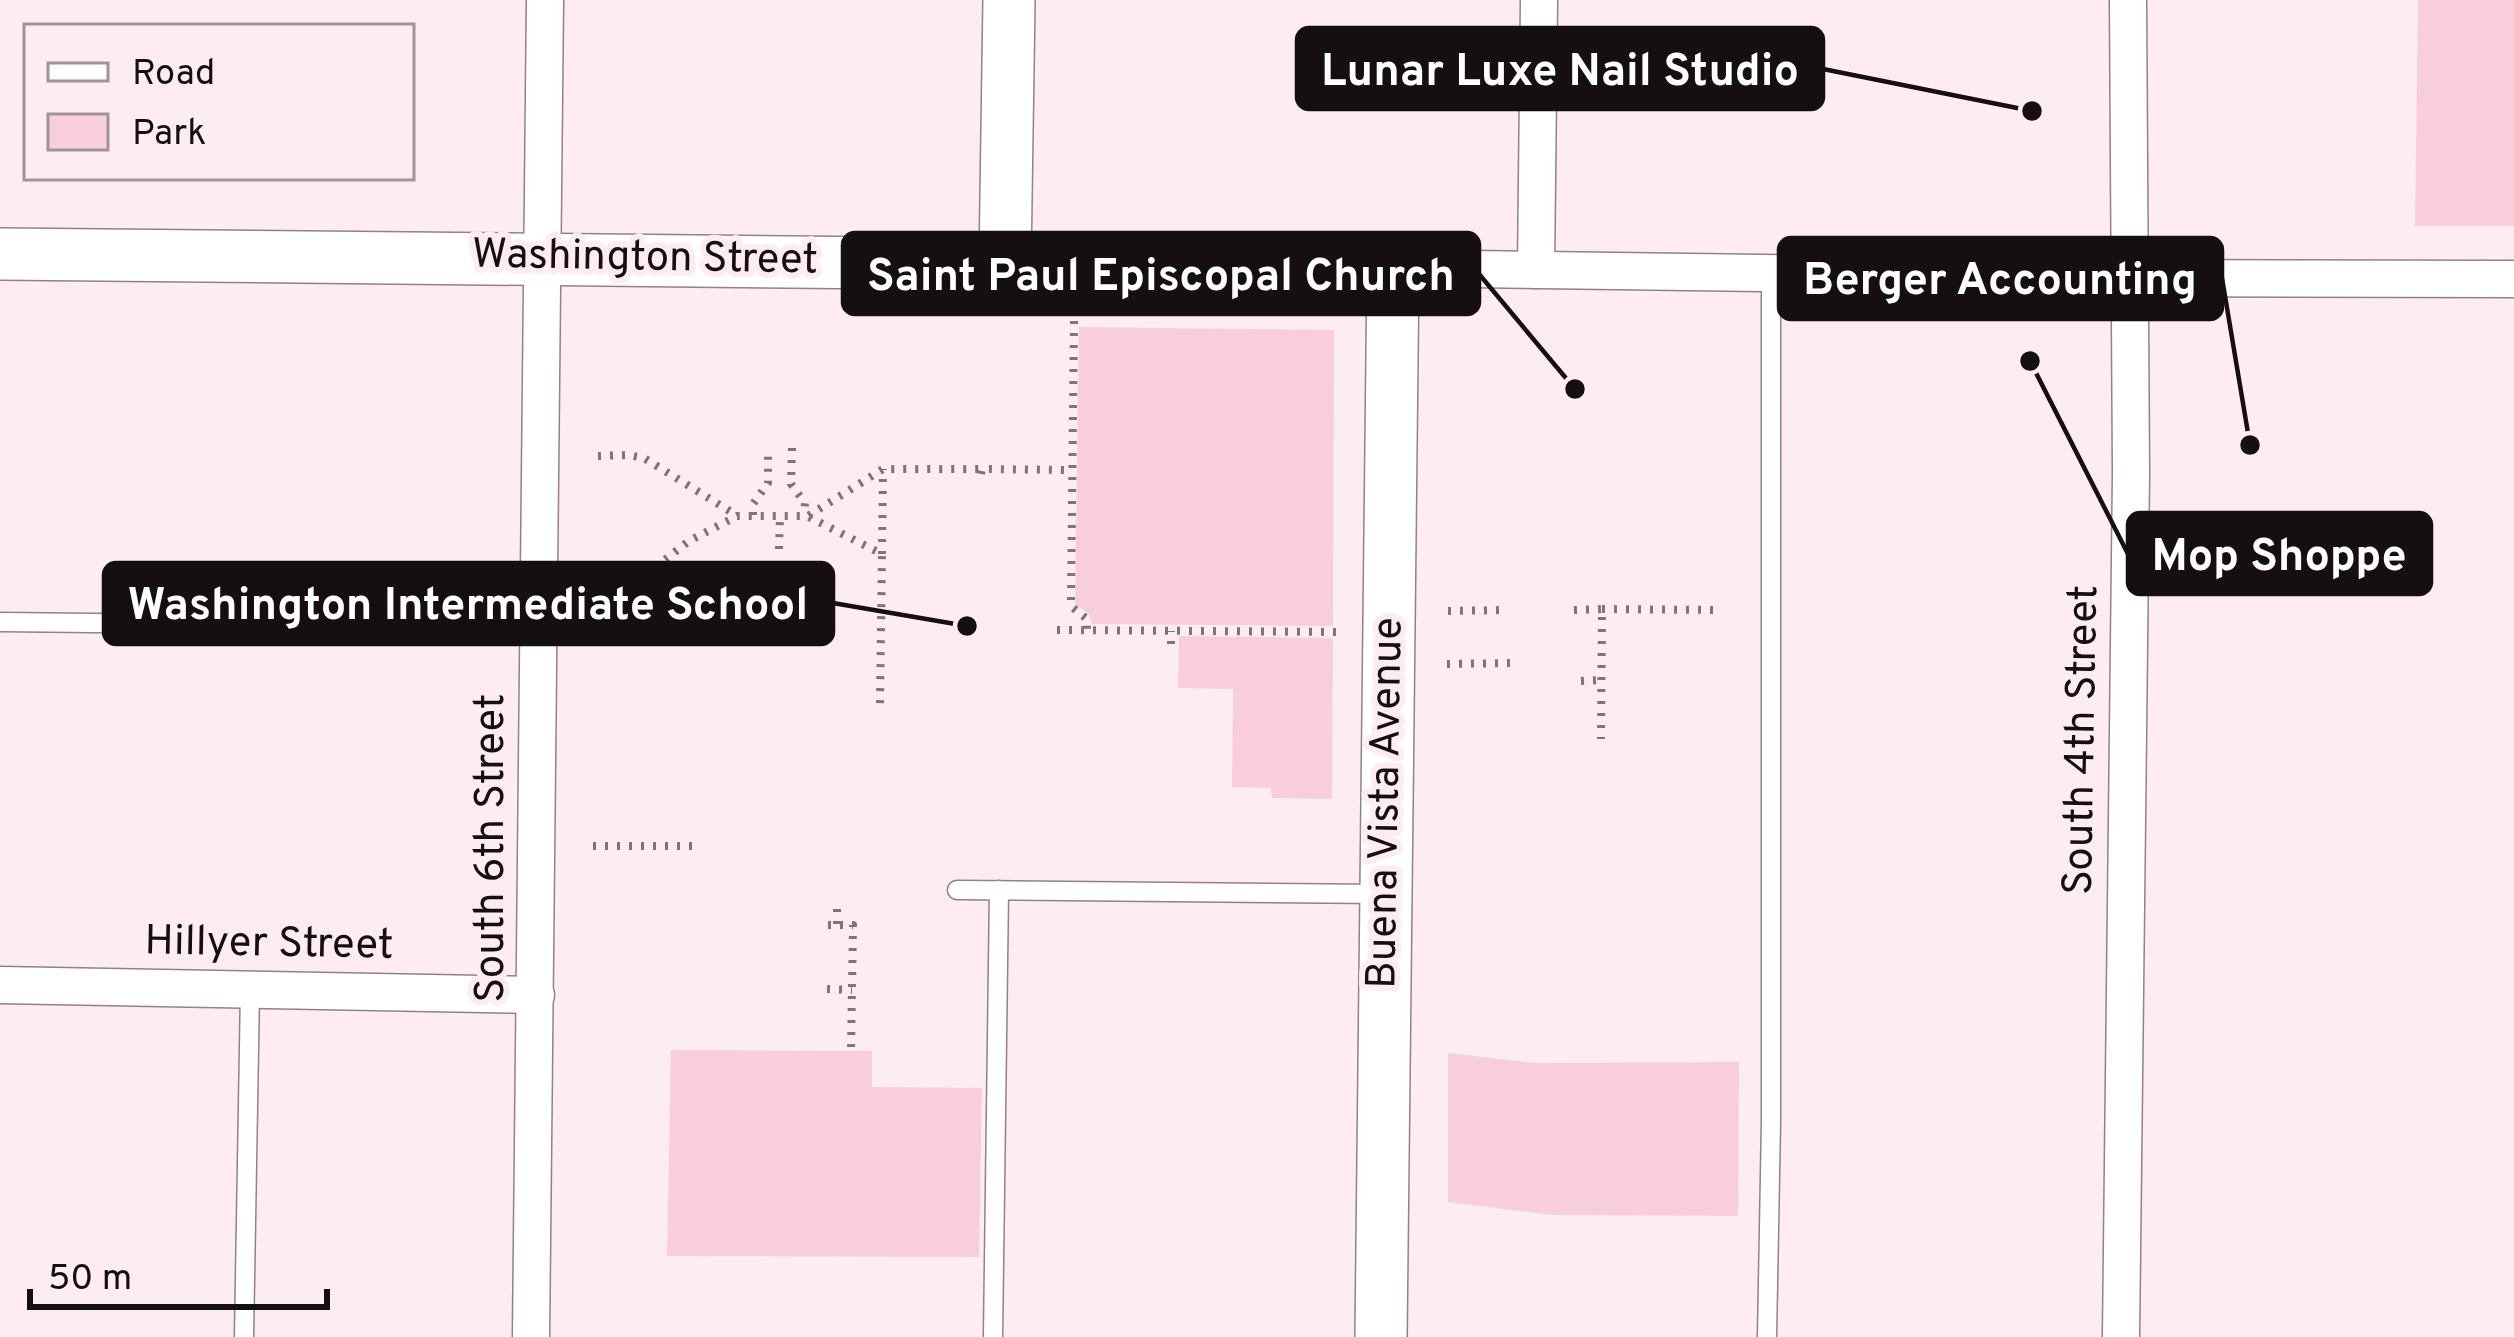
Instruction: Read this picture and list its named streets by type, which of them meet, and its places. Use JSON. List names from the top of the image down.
{
  "streets": {
    "street": [
      "Washington Street",
      "South 4th Street",
      "Buena Vista Avenue",
      "South 6th Street",
      "Hillyer Street"
    ]
  },
  "crossings": [
    ["Washington Street", "South 4th Street"],
    ["Washington Street", "Buena Vista Avenue"],
    ["Washington Street", "South 6th Street"],
    ["South 6th Street", "Hillyer Street"]
  ],
  "places": [
    "Lunar Luxe Nail Studio",
    "Mop Shoppe",
    "Saint Paul Episcopal Church",
    "Berger Accounting",
    "Washington Intermediate School"
  ],
  "legend": ["Road", "Park"],
  "scale_bar": "50 m"
}
